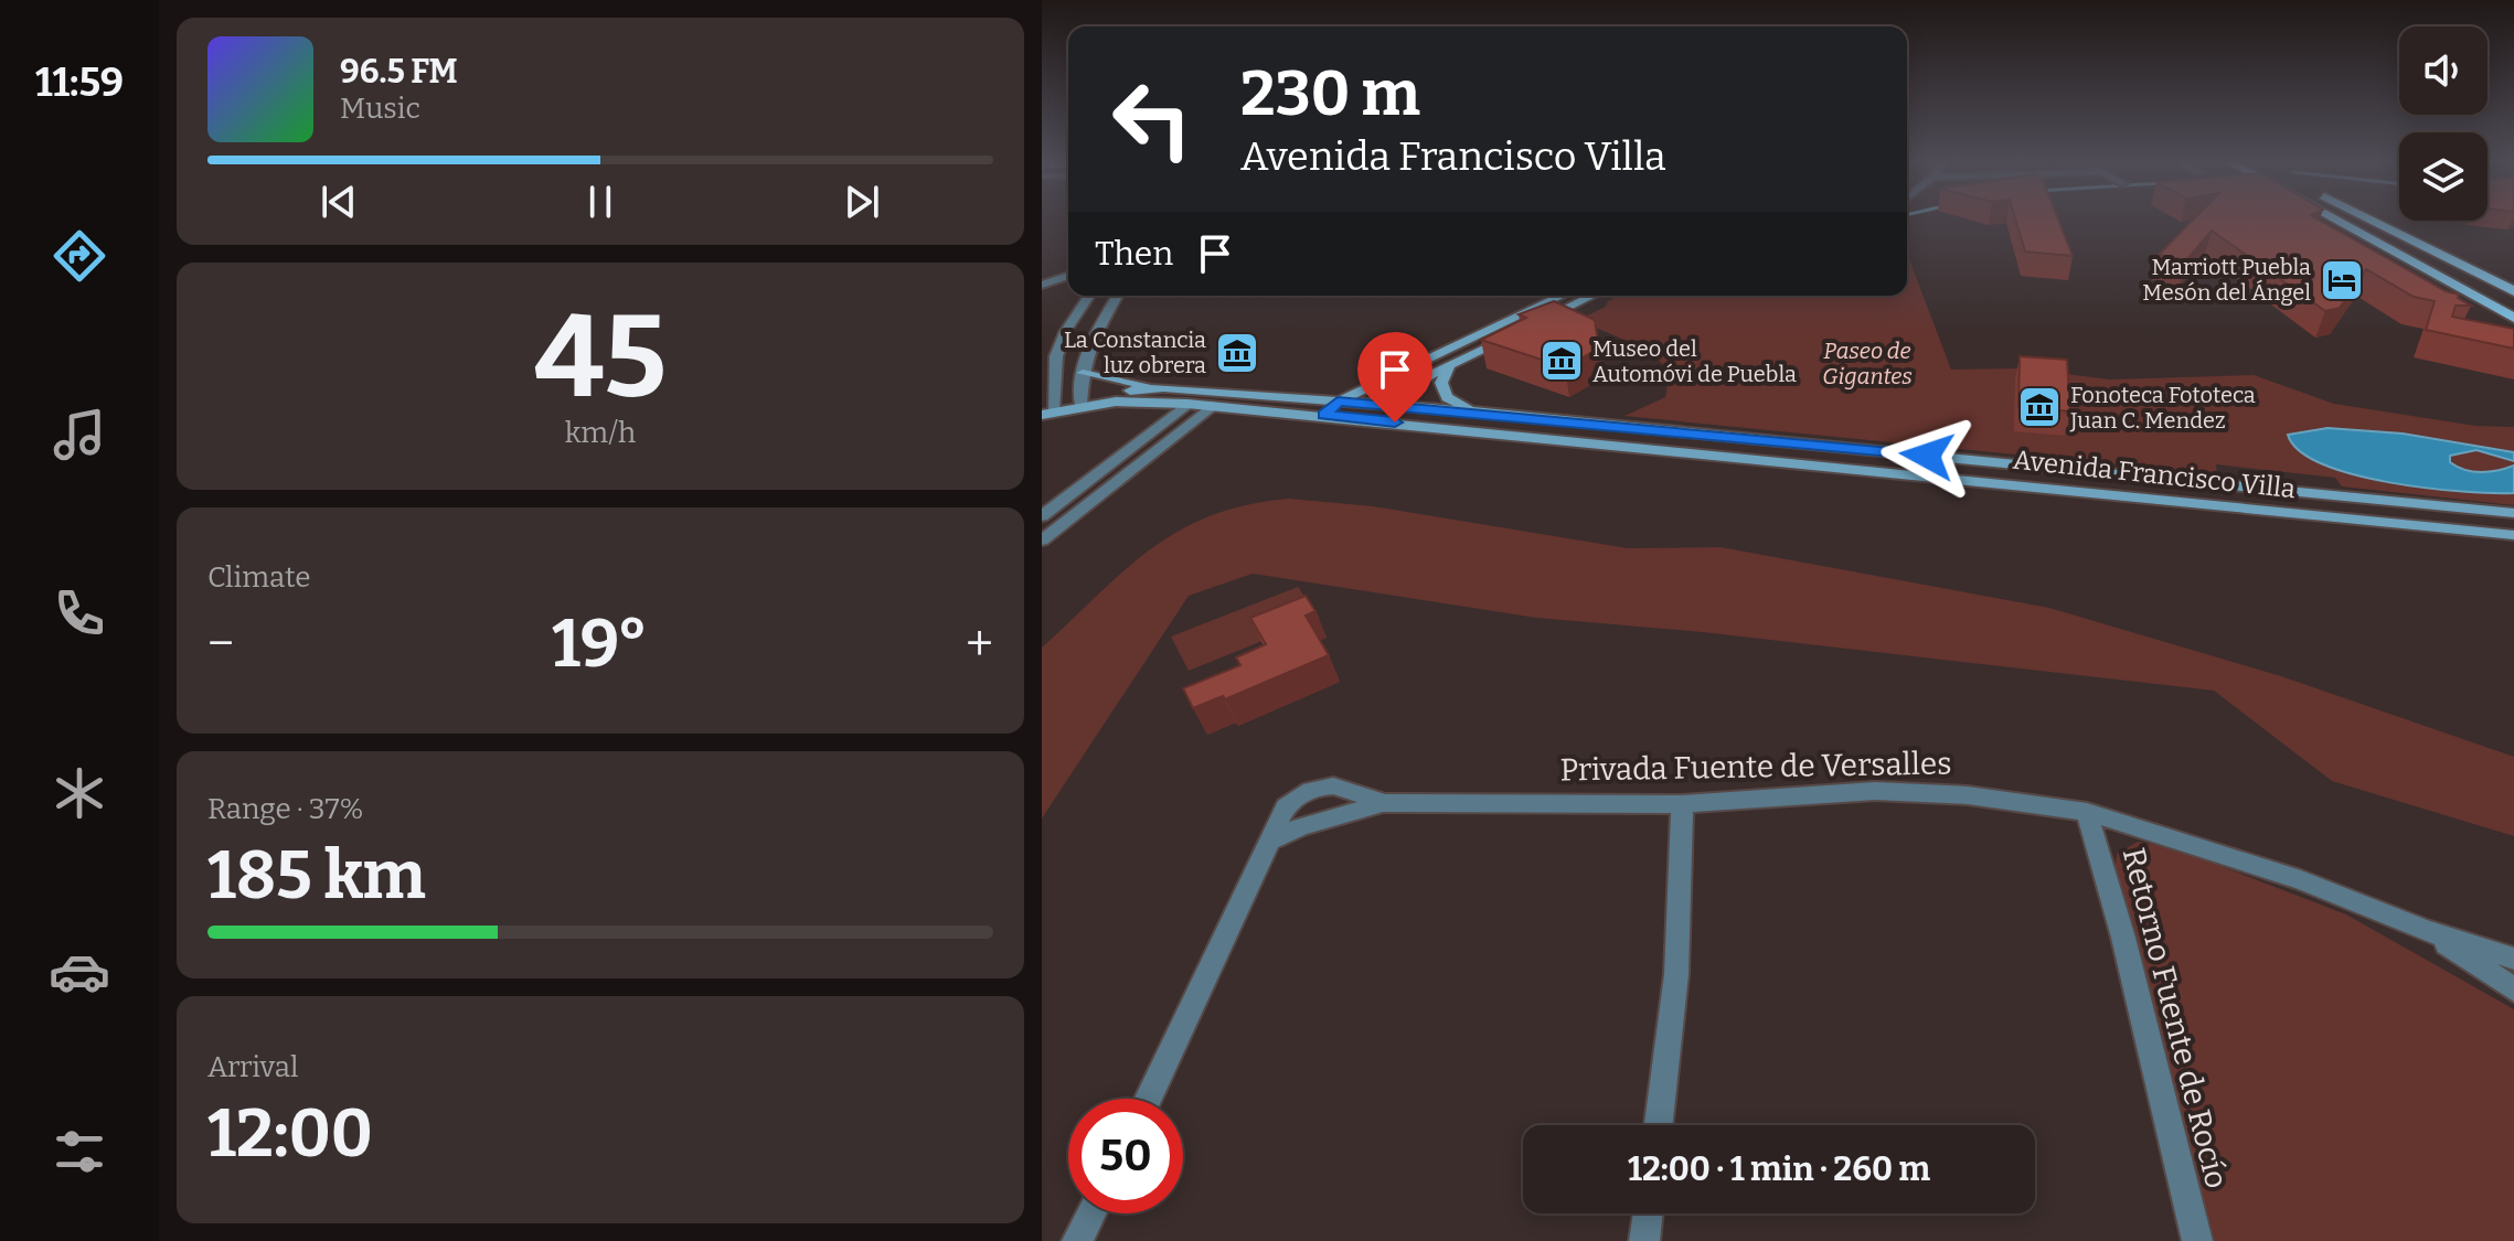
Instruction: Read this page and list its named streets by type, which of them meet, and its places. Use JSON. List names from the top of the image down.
{
  "streets": {
    "main road": ["Avenida Francisco Villa"],
    "street": ["Privada Fuente de Versalles", "Retorno Fuente de Rocío"]
  },
  "crossings": [
    ["Privada Fuente de Versalles", "Retorno Fuente de Rocío"]
  ],
  "parks": ["Paseo de Gigantes"],
  "places": {
    "hotel": ["Marriott Puebla Mesón del Ángel"],
    "museum": ["La Constancia luz obrera", "Museo del Automóvi de Puebla", "Fonoteca Fototeca Juan C. Mendez"]
  },
  "page": {
    "tabs": "11:59",
    "turn": ["230 m", "Avenida Francisco Villa"],
    "song": ["96.5 FM", "Music"],
    "then": "Then",
    "tile": [
      ["45", "km/h"],
      "Climate",
      ["Range · 37%", "185 km"],
      ["Arrival", "12:00"]
    ],
    "heat": ["−", "19°", "+"],
    "limit": "50",
    "trip": "12:00 · 1 min · 260 m"
  }
}
